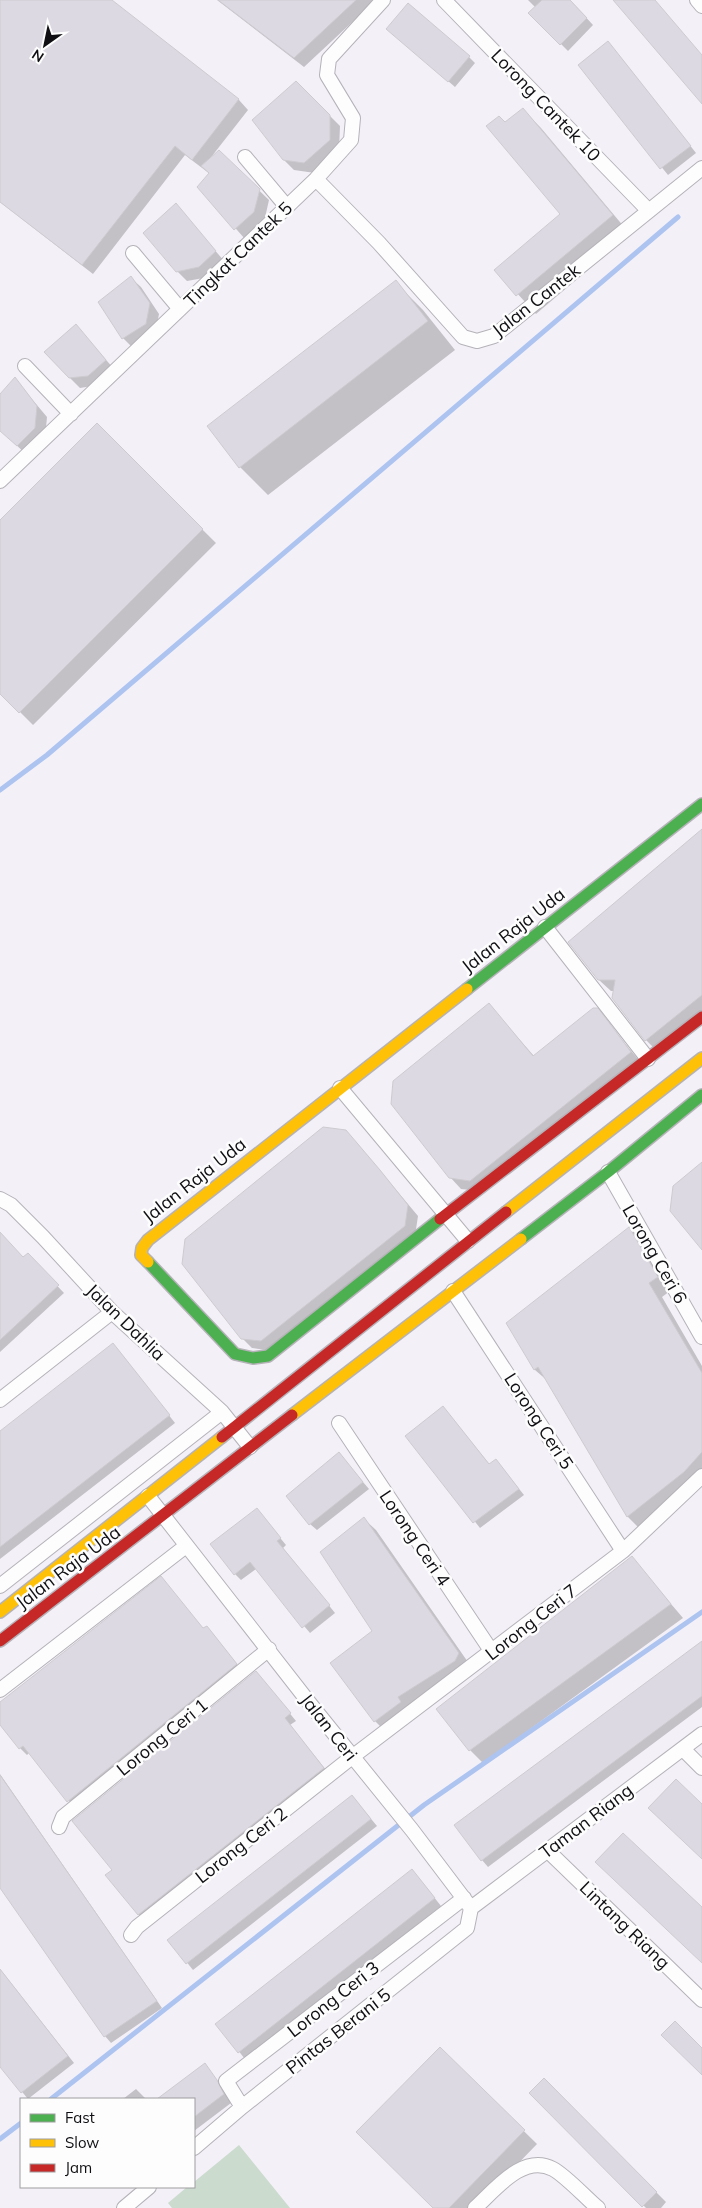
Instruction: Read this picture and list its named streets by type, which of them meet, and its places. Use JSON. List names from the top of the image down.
{
  "streets": {
    "main road": ["Jalan Raja Uda"],
    "street": [
      "Lorong Cantek 10",
      "Tingkat Cantek 5",
      "Jalan Cantek",
      "Lorong Ceri 6",
      "Jalan Dahlia",
      "Lorong Ceri 5",
      "Lorong Ceri 4",
      "Lorong Ceri 7",
      "Jalan Ceri",
      "Lorong Ceri 1",
      "Taman Riang",
      "Lorong Ceri 2",
      "Lintang Riang",
      "Lorong Ceri 3",
      "Pintas Berani 5"
    ]
  },
  "crossings": [
    ["Lorong Cantek 10", "Jalan Cantek"],
    ["Tingkat Cantek 5", "Jalan Cantek"],
    ["Jalan Raja Uda", "Lorong Ceri 6"],
    ["Jalan Raja Uda", "Jalan Dahlia"],
    ["Jalan Raja Uda", "Lorong Ceri 5"],
    ["Jalan Raja Uda", "Jalan Ceri"],
    ["Lorong Ceri 5", "Lorong Ceri 7"],
    ["Lorong Ceri 4", "Lorong Ceri 7"],
    ["Lorong Ceri 7", "Jalan Ceri"],
    ["Lorong Ceri 7", "Lorong Ceri 2"],
    ["Jalan Ceri", "Lorong Ceri 1"],
    ["Jalan Ceri", "Taman Riang"],
    ["Jalan Ceri", "Lorong Ceri 2"],
    ["Jalan Ceri", "Lorong Ceri 3"],
    ["Jalan Ceri", "Pintas Berani 5"],
    ["Taman Riang", "Lintang Riang"],
    ["Taman Riang", "Lorong Ceri 3"],
    ["Taman Riang", "Pintas Berani 5"],
    ["Lorong Ceri 3", "Pintas Berani 5"]
  ],
  "legend": ["Fast", "Slow", "Jam"],
  "north": "bottom left"
}
